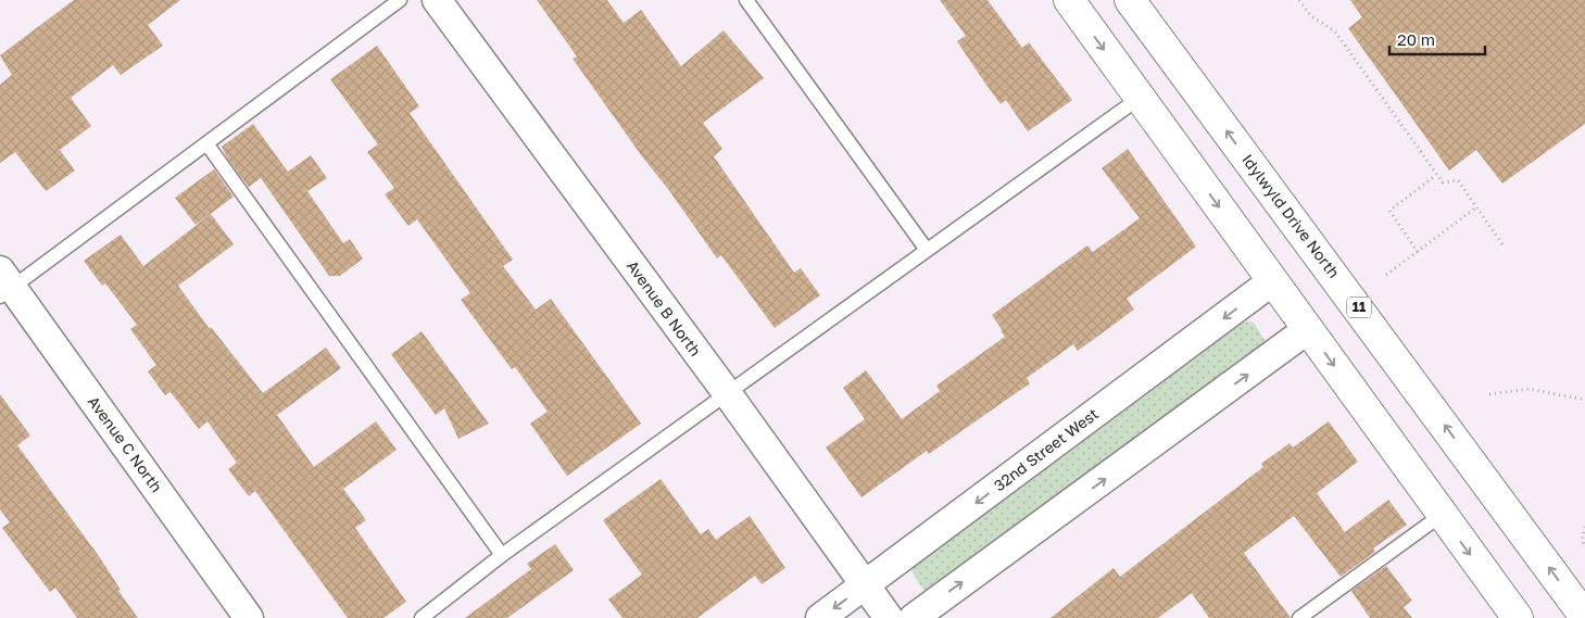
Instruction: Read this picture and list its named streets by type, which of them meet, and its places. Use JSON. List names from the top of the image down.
{
  "streets": {
    "main road": ["Idylwyld Drive North", "11"],
    "street": ["Avenue B North", "Avenue C North", "32nd Street West"]
  },
  "crossings": [
    ["Avenue B North", "32nd Street West"]
  ],
  "scale_bar": "20 m"
}
